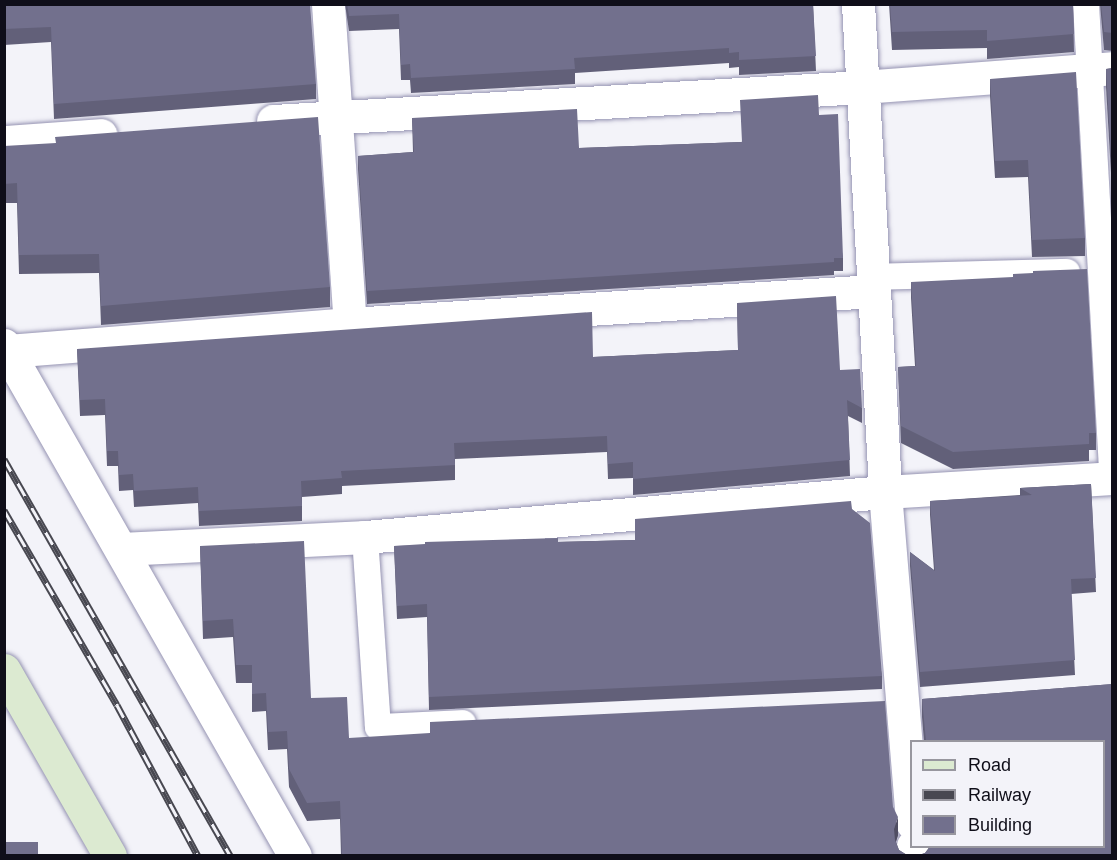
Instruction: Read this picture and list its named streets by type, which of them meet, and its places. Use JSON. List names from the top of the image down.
{
  "legend": ["Road", "Railway", "Building"]
}
